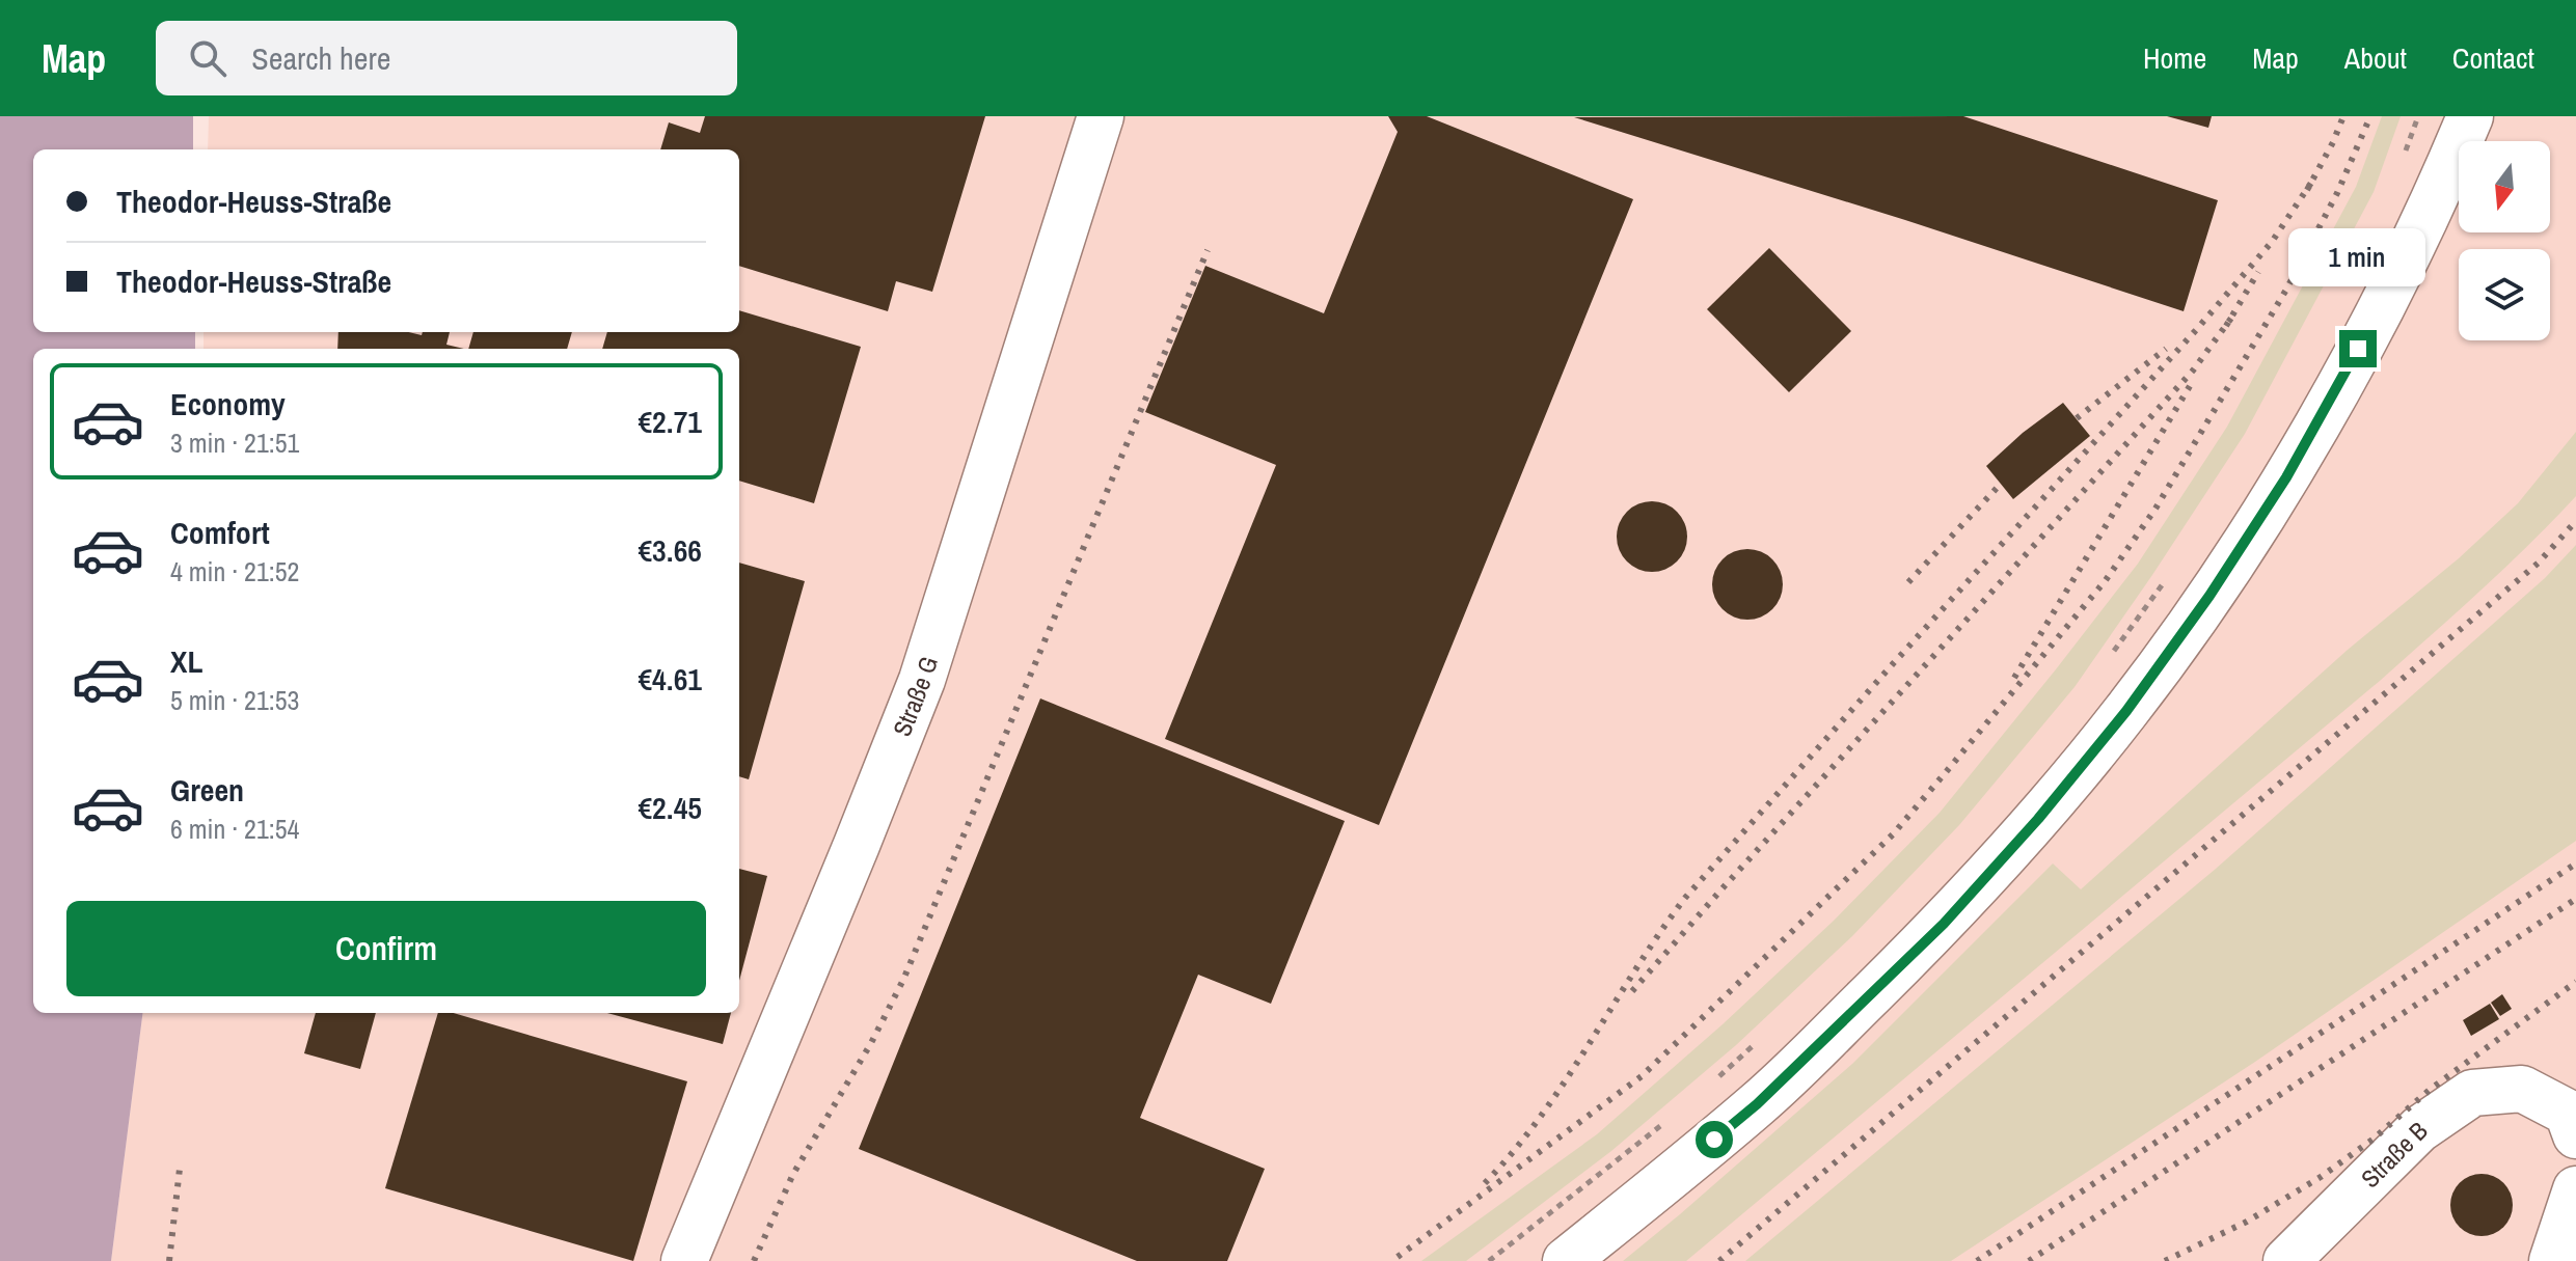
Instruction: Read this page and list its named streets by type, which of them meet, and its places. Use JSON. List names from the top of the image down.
{
  "streets": {
    "main road": ["Straße G", "Straße B"]
  },
  "north": "bottom",
  "page": {
    "header": "Map",
    "search": "Search here",
    "nav": [
      "Home",
      "Map",
      "About",
      "Contact"
    ],
    "banner": ["Theodor-Heuss-Straße", "Theodor-Heuss-Straße"],
    "bubble": "1 min",
    "list": [
      {
        "name": "Economy",
        "note": "3 min · 21:51",
        "value": "€2.71"
      },
      {
        "name": "Comfort",
        "note": "4 min · 21:52",
        "value": "€3.66"
      },
      {
        "name": "XL",
        "note": "5 min · 21:53",
        "value": "€4.61"
      },
      {
        "name": "Green",
        "note": "6 min · 21:54",
        "value": "€2.45"
      }
    ],
    "buttons": "Confirm"
  }
}
